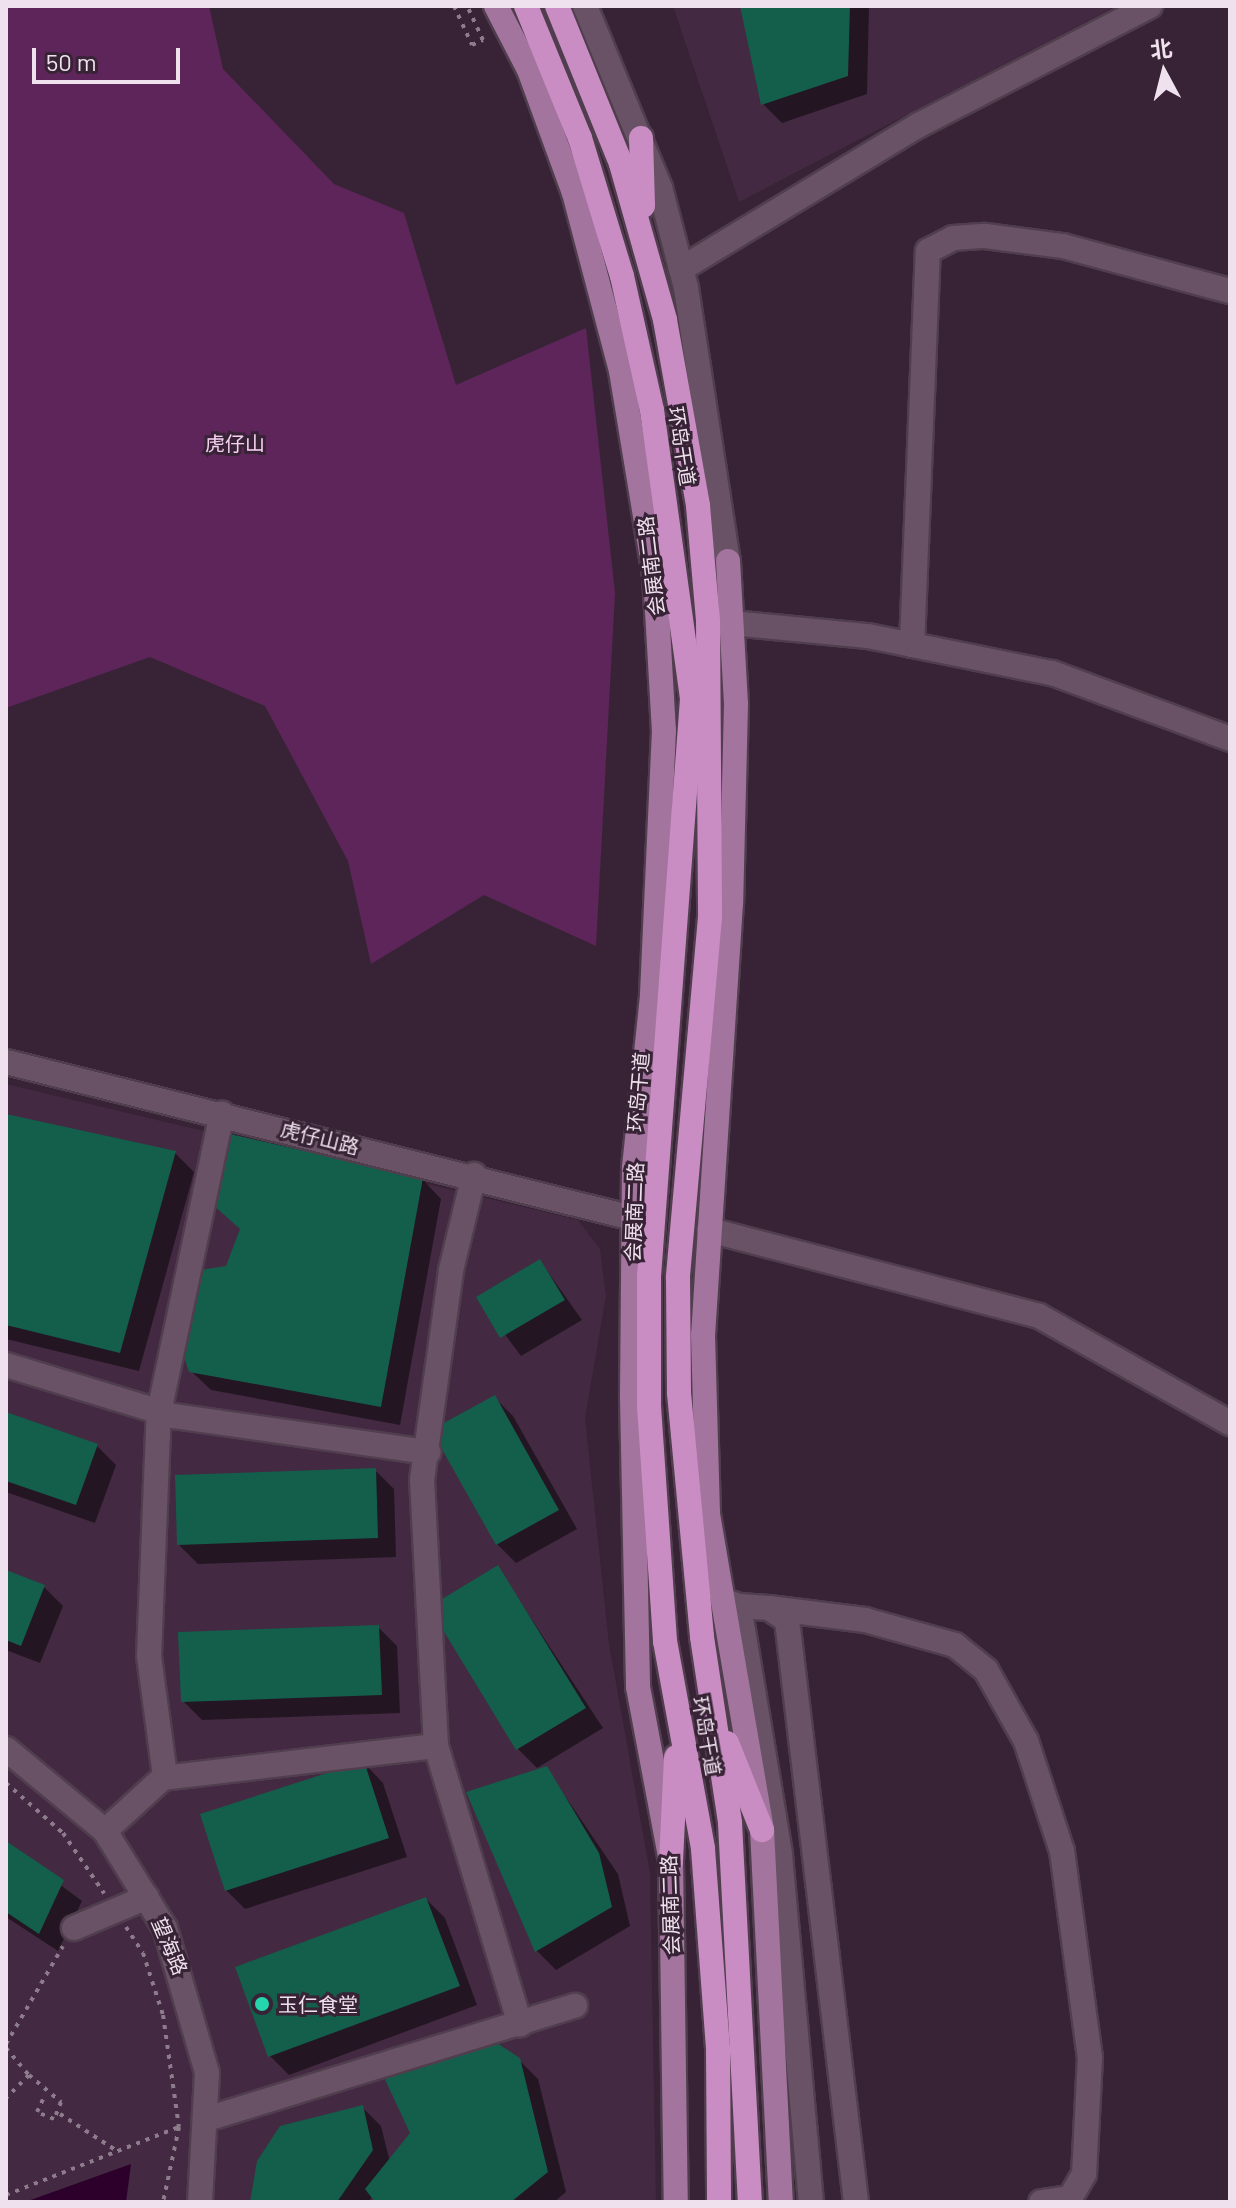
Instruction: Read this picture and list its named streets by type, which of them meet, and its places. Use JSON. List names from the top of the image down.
{
  "streets": {
    "highway": ["环岛干道"],
    "main road": ["会展南二路"],
    "street": ["虎仔山路", "望海路"]
  },
  "crossings": [
    ["会展南二路", "虎仔山路"]
  ],
  "parks": ["虎仔山"],
  "places": ["玉仁食堂"],
  "scale_bar": "50 m",
  "north": "top"
}
